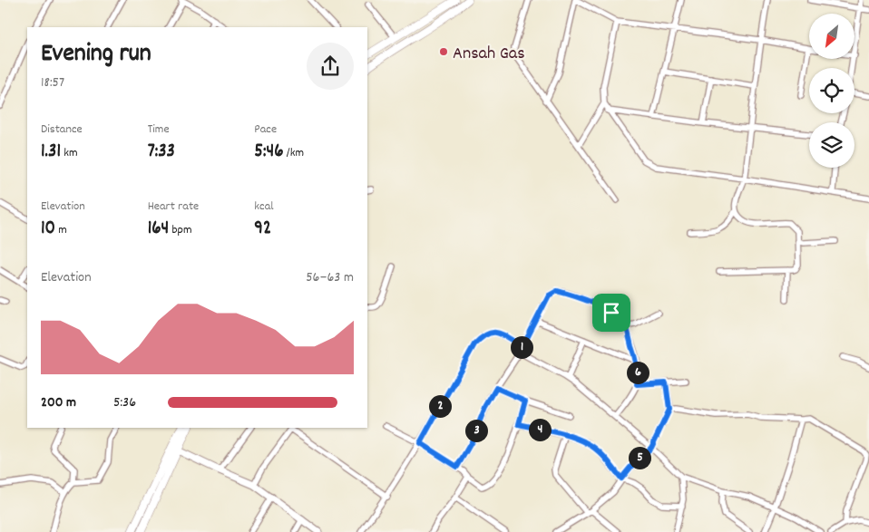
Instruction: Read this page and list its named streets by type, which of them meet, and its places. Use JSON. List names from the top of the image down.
{
  "places": ["Ansah Gas"],
  "north": "bottom left",
  "page": {
    "heading": ["Evening run", "18:57"],
    "stats": [
      ["Distance", "1.31 km"],
      ["Time", "7:33"],
      ["Pace", "5:46 /km"],
      ["Elevation", "10 m"],
      ["Heart rate", "164 bpm"],
      ["kcal", "92"]
    ],
    "chart": ["Elevation", "56–63 m"],
    "pins": [
      "1",
      "6",
      "2",
      "4",
      "3",
      "5"
    ],
    "list": [
      {
        "name": "200 m",
        "note": "5:36"
      }
    ]
  }
}
